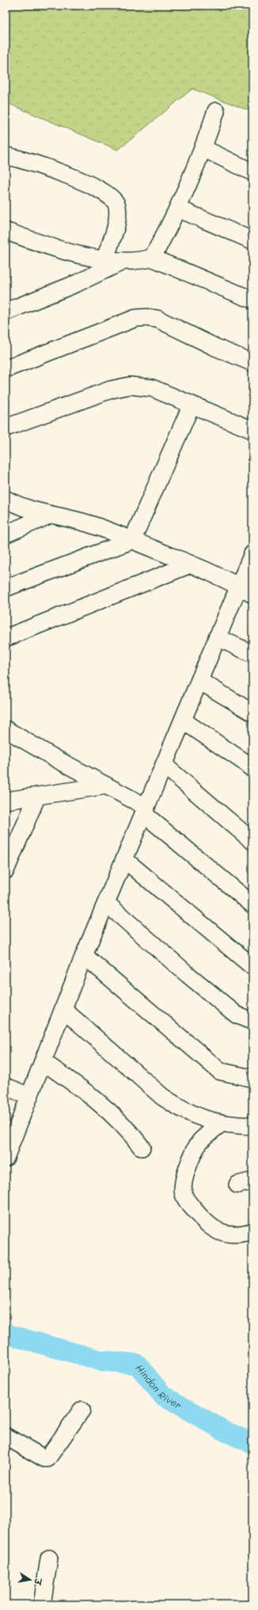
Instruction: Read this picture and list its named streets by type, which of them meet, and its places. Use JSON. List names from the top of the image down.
{
  "water": ["Hindon River"],
  "north": "right"
}
